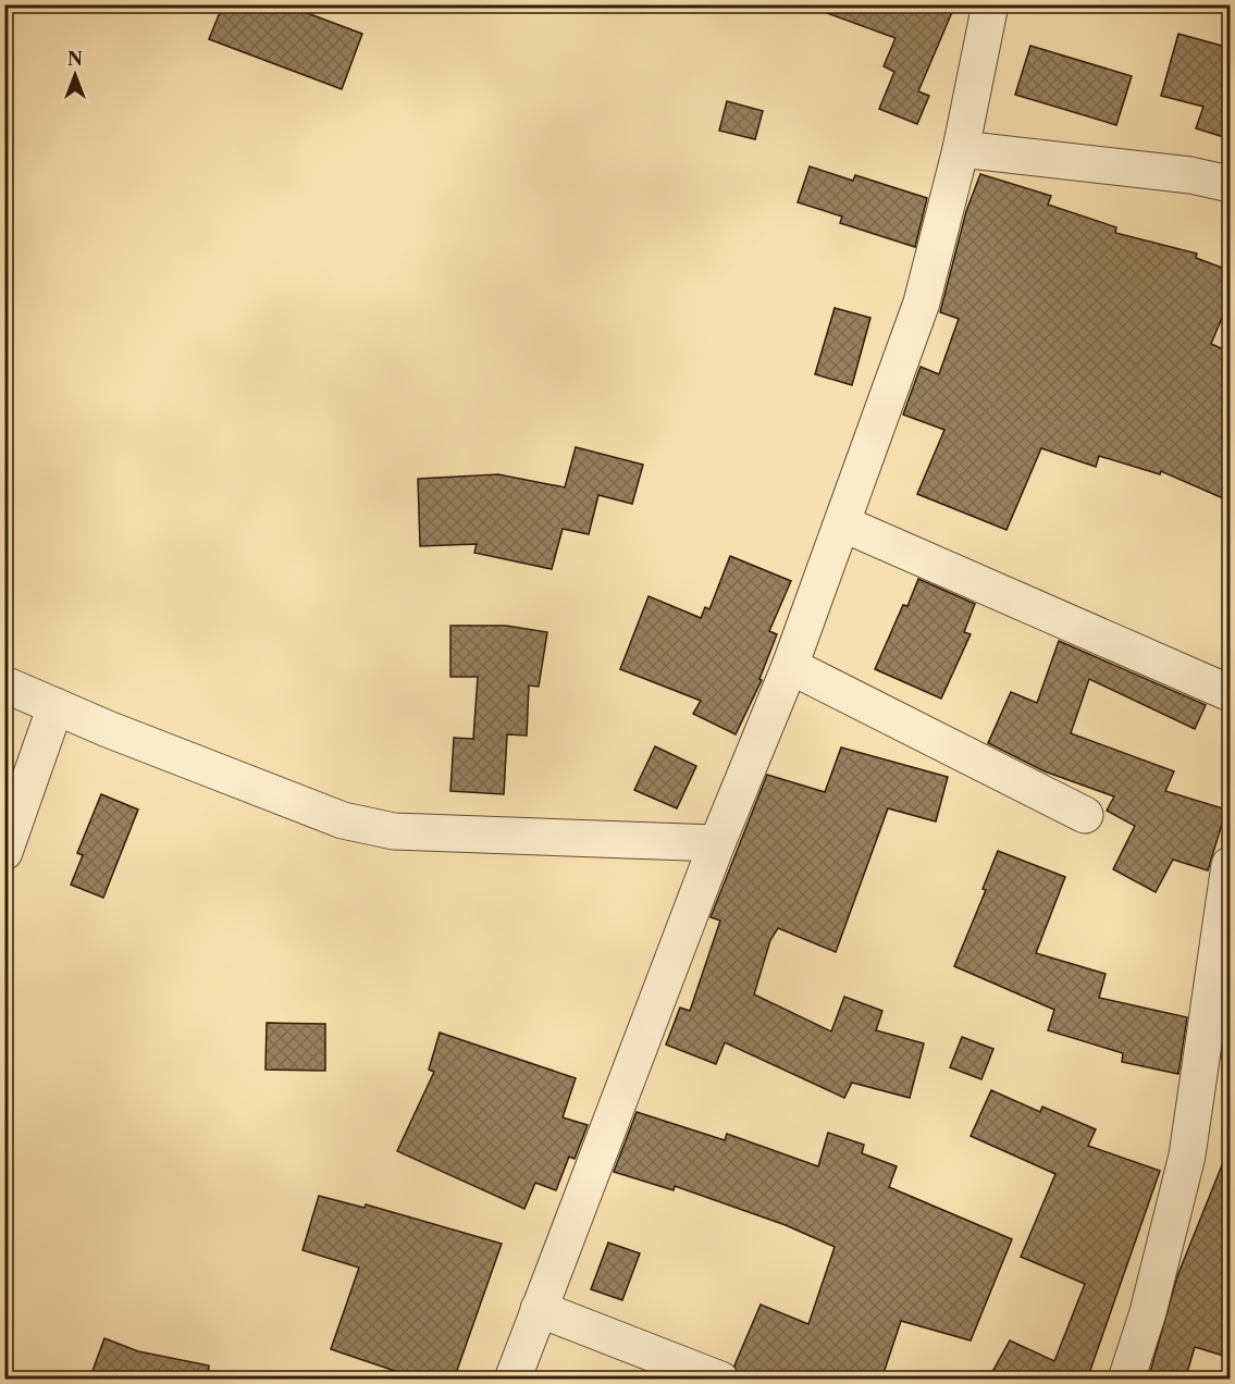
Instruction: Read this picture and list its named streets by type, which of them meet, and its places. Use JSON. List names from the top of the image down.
{
  "north": "top"
}
